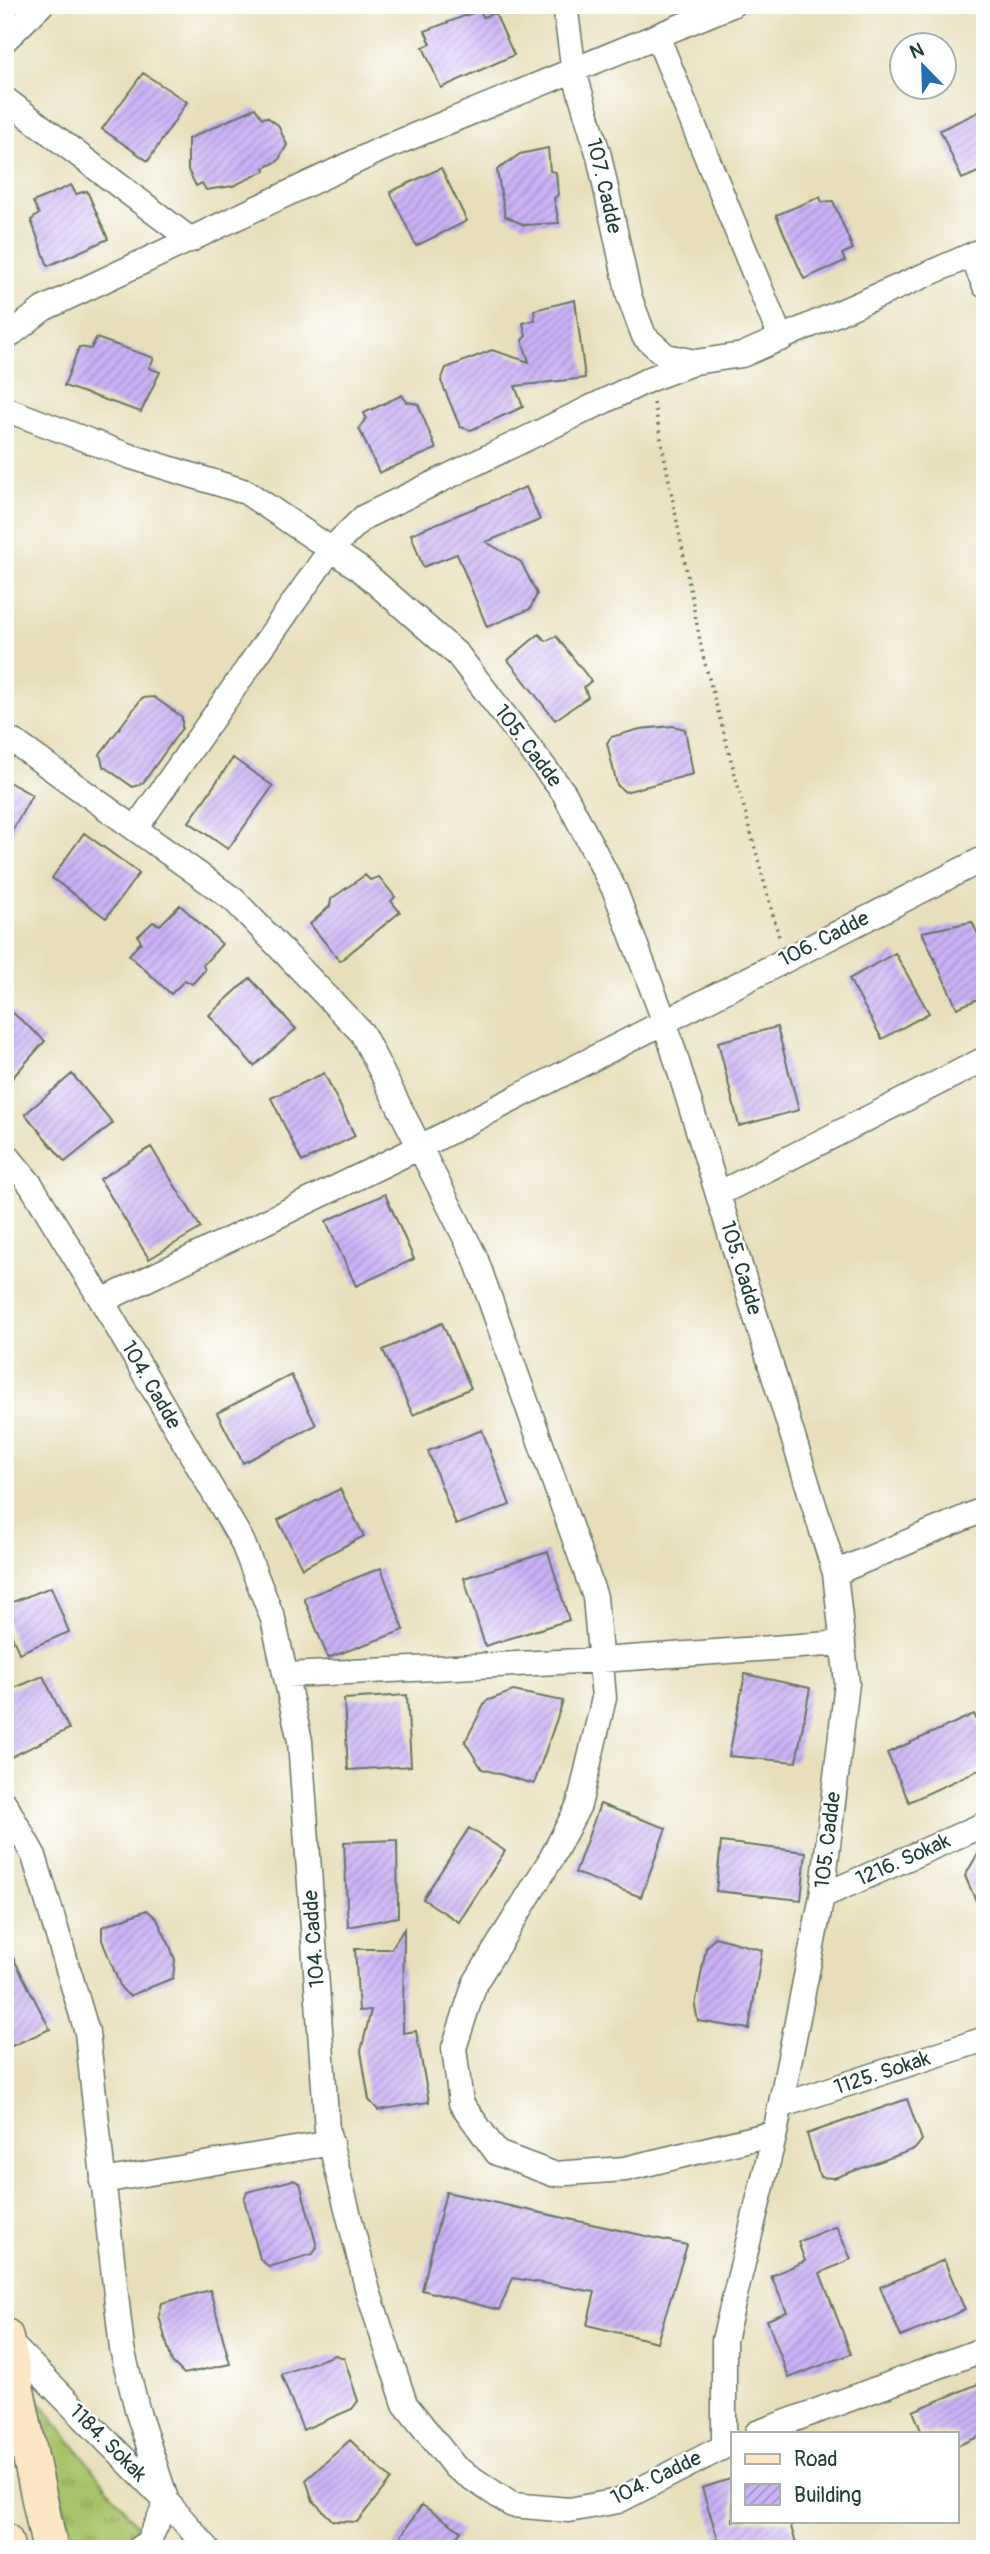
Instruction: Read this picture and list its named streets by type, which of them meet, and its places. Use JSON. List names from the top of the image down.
{
  "streets": {
    "street": [
      "107. Cadde",
      "105. Cadde",
      "106. Cadde",
      "104. Cadde",
      "1216. Sokak",
      "1125. Sokak",
      "1184. Sokak"
    ]
  },
  "crossings": [
    ["105. Cadde", "106. Cadde"],
    ["105. Cadde", "104. Cadde"],
    ["105. Cadde", "1216. Sokak"],
    ["105. Cadde", "1125. Sokak"],
    ["106. Cadde", "104. Cadde"]
  ],
  "legend": ["Road", "Building"],
  "north": "top left"
}
